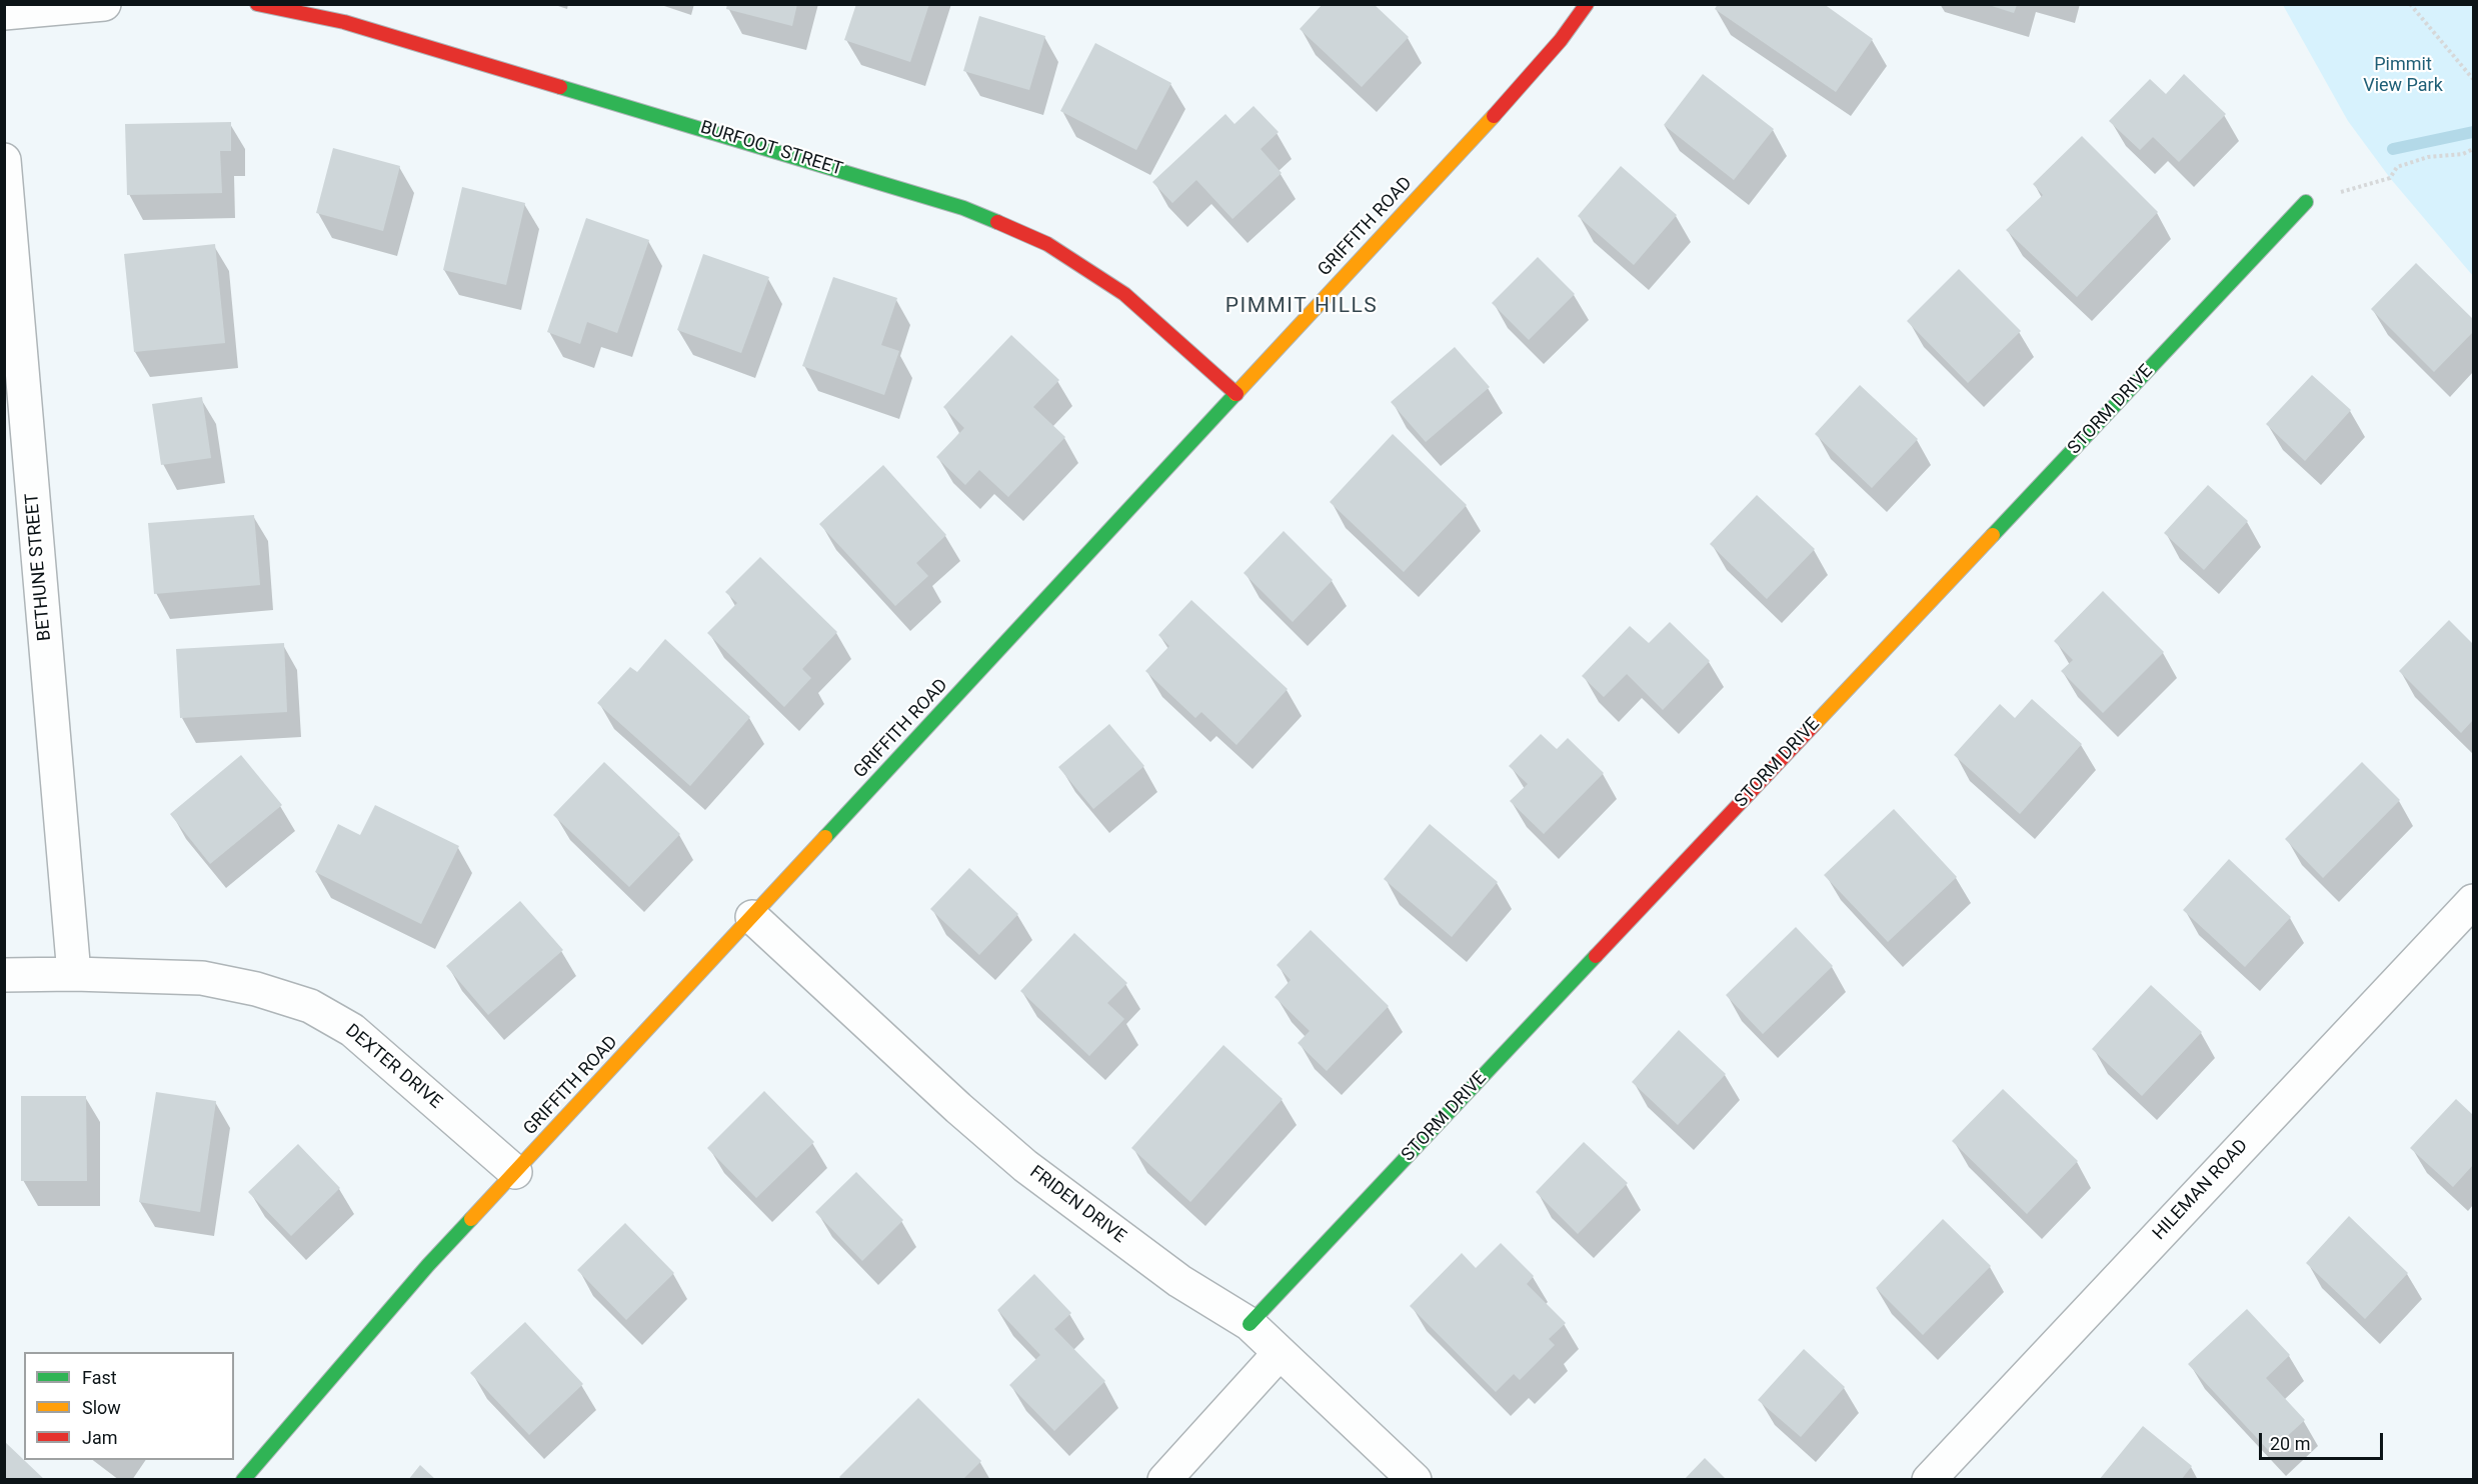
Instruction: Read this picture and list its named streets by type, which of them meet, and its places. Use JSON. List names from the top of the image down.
{
  "streets": {
    "street": [
      "BURFOOT STREET",
      "GRIFFITH ROAD",
      "STORM DRIVE",
      "BETHUNE STREET",
      "DEXTER DRIVE",
      "HILEMAN ROAD",
      "FRIDEN DRIVE"
    ]
  },
  "crossings": [
    ["BURFOOT STREET", "GRIFFITH ROAD"],
    ["GRIFFITH ROAD", "DEXTER DRIVE"],
    ["GRIFFITH ROAD", "FRIDEN DRIVE"],
    ["STORM DRIVE", "FRIDEN DRIVE"],
    ["BETHUNE STREET", "DEXTER DRIVE"]
  ],
  "districts": ["PIMMIT HILLS"],
  "parks": ["Pimmit View Park"],
  "legend": ["Fast", "Slow", "Jam"],
  "scale_bar": "20 m"
}
